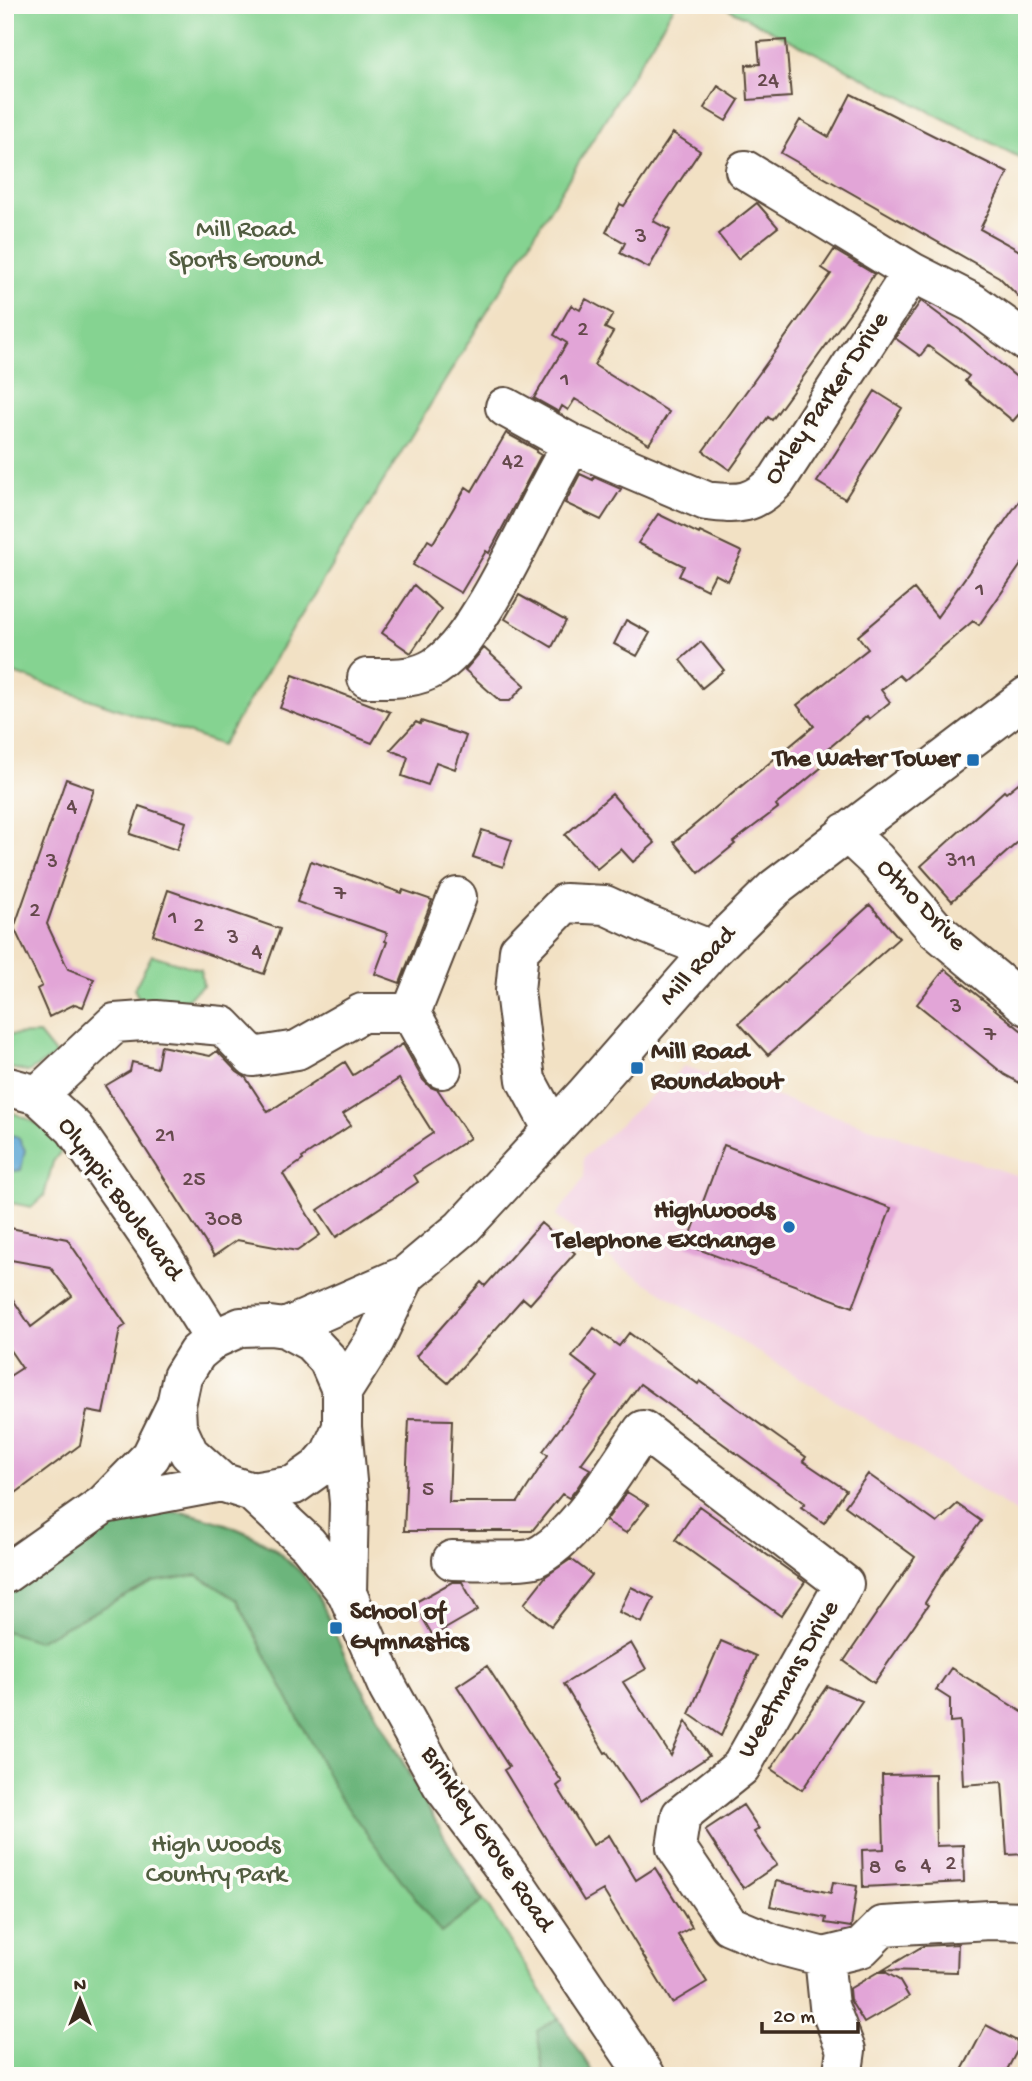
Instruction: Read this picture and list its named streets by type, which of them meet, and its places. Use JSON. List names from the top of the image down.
{
  "streets": {
    "street": [
      "Oxley Parker Drive",
      "Otho Drive",
      "Mill Road",
      "Olympic Boulevard",
      "Weetmans Drive",
      "Brinkley Grove Road"
    ]
  },
  "crossings": [
    ["Otho Drive", "Mill Road"],
    ["Mill Road", "Olympic Boulevard"],
    ["Mill Road", "Brinkley Grove Road"],
    ["Olympic Boulevard", "Brinkley Grove Road"]
  ],
  "parks": ["Mill Road Sports Ground", "High Woods Country Park"],
  "places": {
    "transit": ["The Water Tower", "Mill Road Roundabout", "School of Gymnastics"],
    "other": ["Highwoods Telephone Exchange"]
  },
  "house_numbers": [
    "24",
    "3",
    "2",
    "1",
    "42",
    "1",
    "4",
    "311",
    "3",
    "7",
    "2",
    "1",
    "2",
    "3",
    "4",
    "3",
    "7",
    "21",
    "25",
    "308",
    "5",
    "2",
    "4",
    "6",
    "8"
  ],
  "scale_bar": "20 m",
  "north": "top"
}
